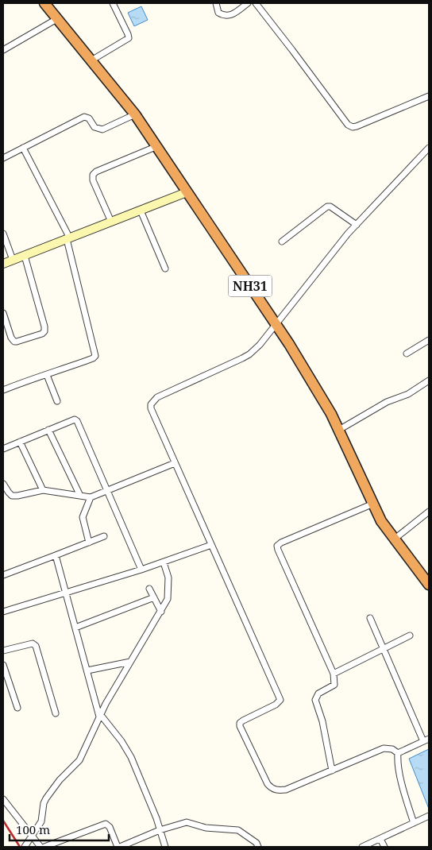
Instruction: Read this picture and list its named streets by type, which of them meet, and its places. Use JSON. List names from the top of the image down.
{
  "streets": {
    "highway": ["NH31"]
  },
  "scale_bar": "100 m"
}
